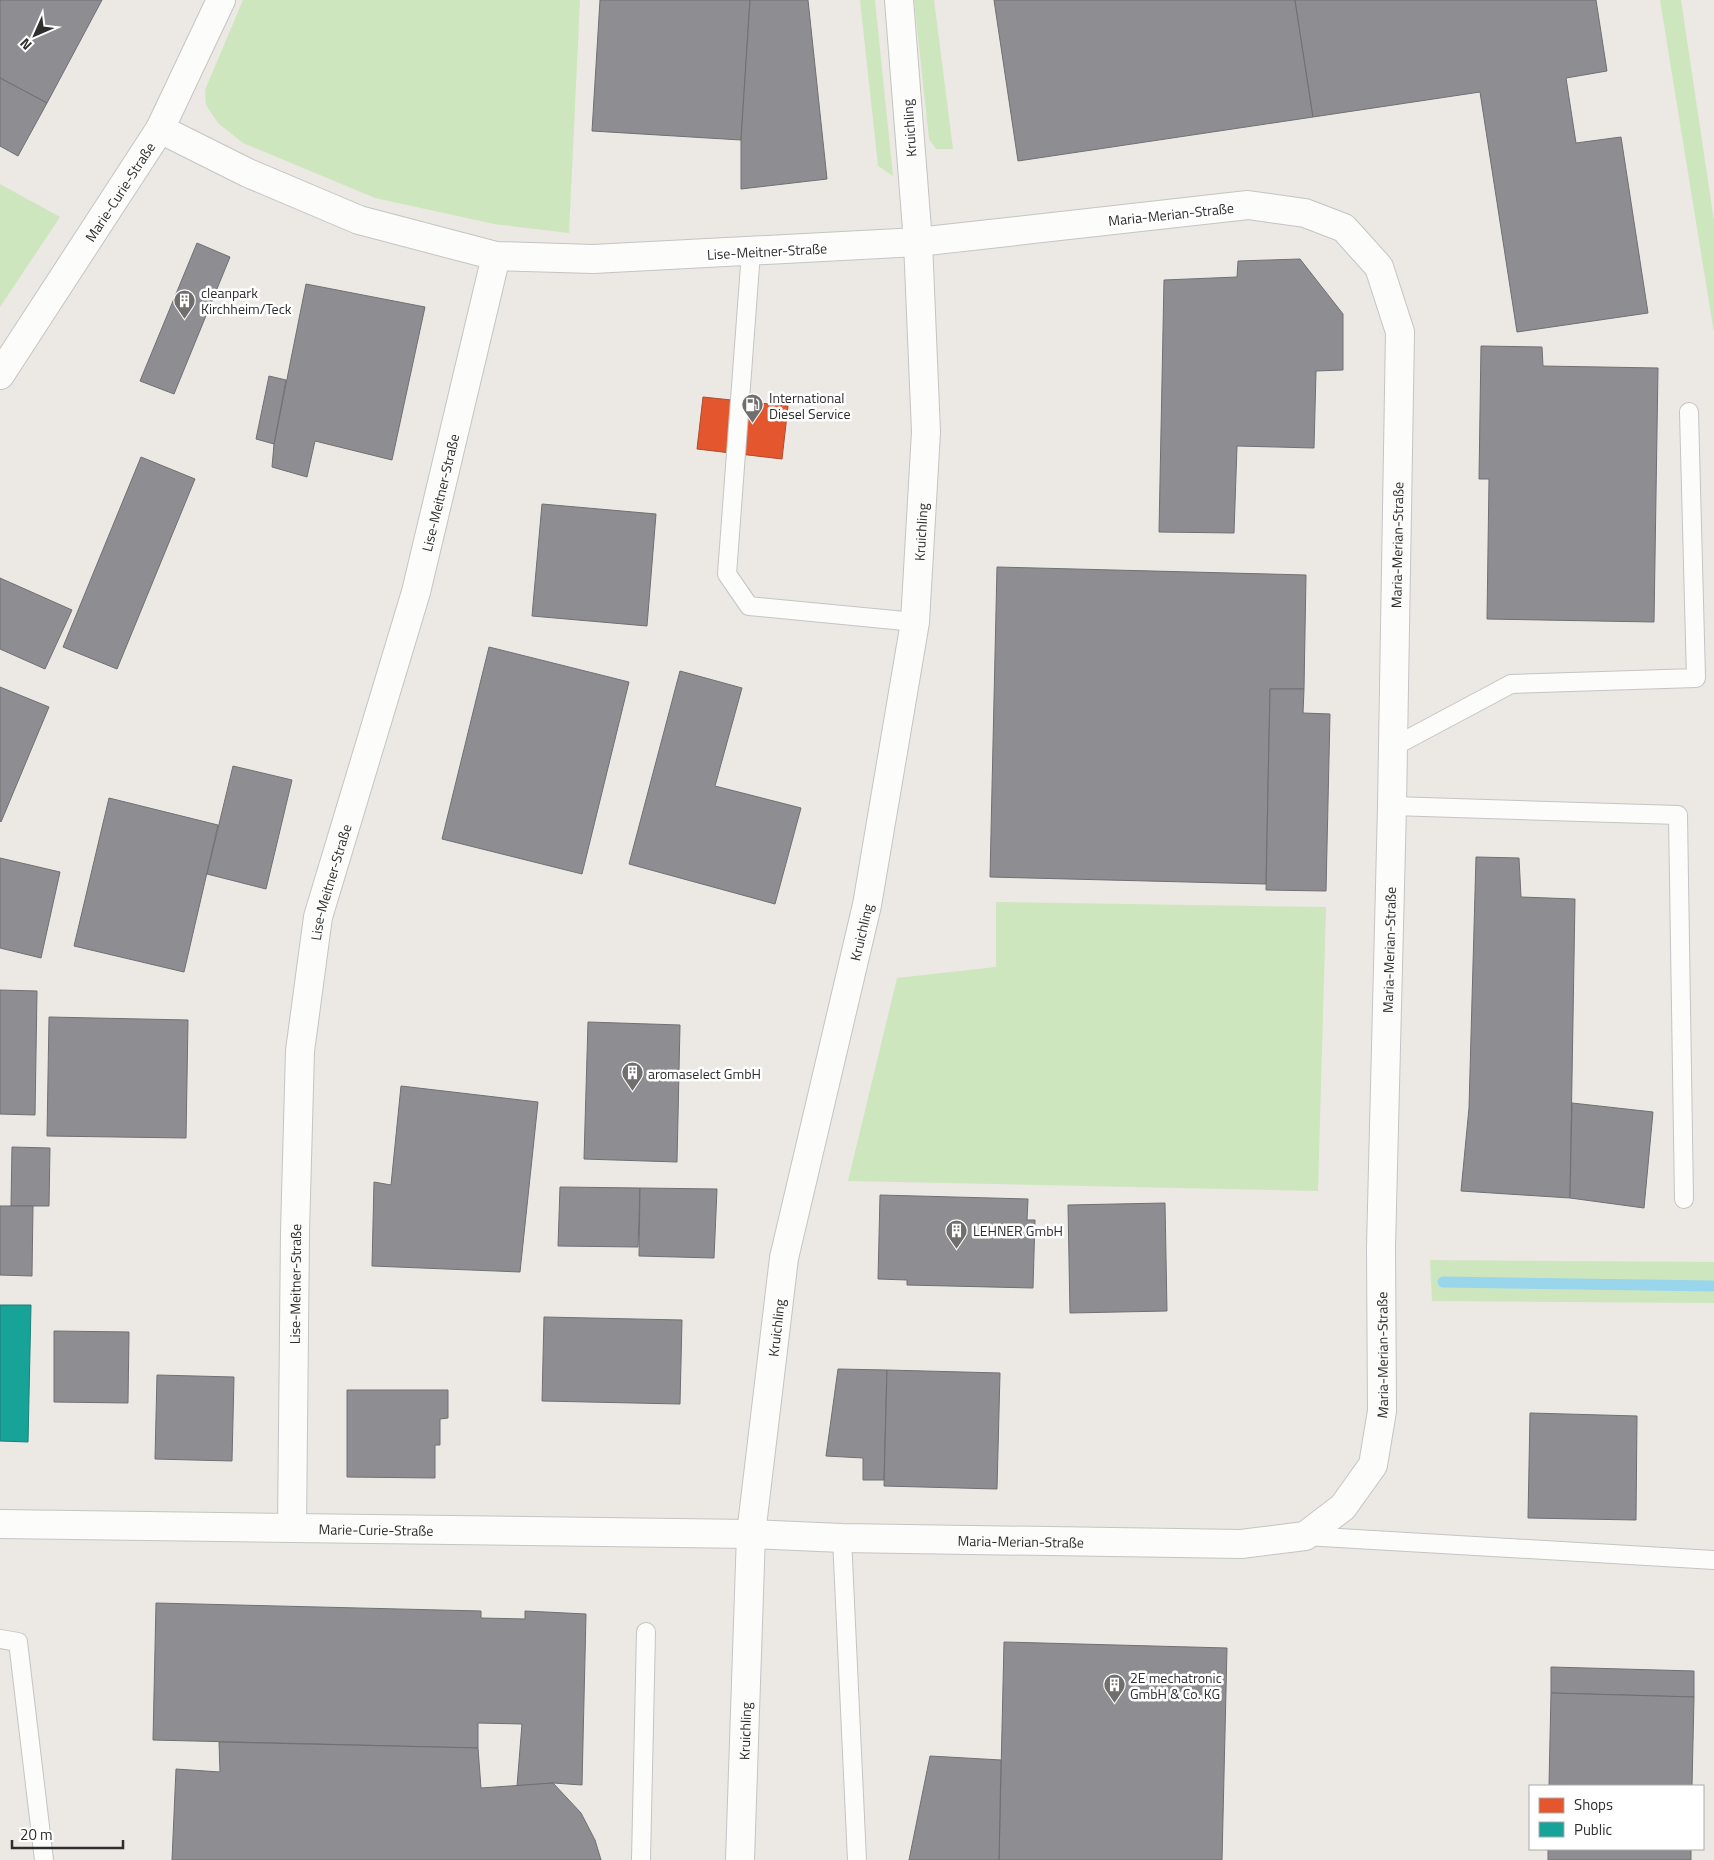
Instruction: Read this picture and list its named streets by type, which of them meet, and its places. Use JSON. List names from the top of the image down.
{
  "streets": {
    "street": [
      "Kruichling",
      "Marie-Curie-Straße",
      "Maria-Merian-Straße",
      "Lise-Meitner-Straße"
    ]
  },
  "crossings": [
    ["Kruichling", "Marie-Curie-Straße"],
    ["Kruichling", "Maria-Merian-Straße"],
    ["Kruichling", "Lise-Meitner-Straße"],
    ["Marie-Curie-Straße", "Maria-Merian-Straße"],
    ["Marie-Curie-Straße", "Lise-Meitner-Straße"],
    ["Maria-Merian-Straße", "Lise-Meitner-Straße"]
  ],
  "places": {
    "building": [
      "cleanpark Kirchheim/Teck",
      "aromaselect GmbH",
      "LEHNER GmbH",
      "2E mechatronic GmbH & Co. KG"
    ],
    "fuel station": ["International Diesel Service"]
  },
  "legend": ["Shops", "Public"],
  "scale_bar": "20 m",
  "north": "bottom left"
}
